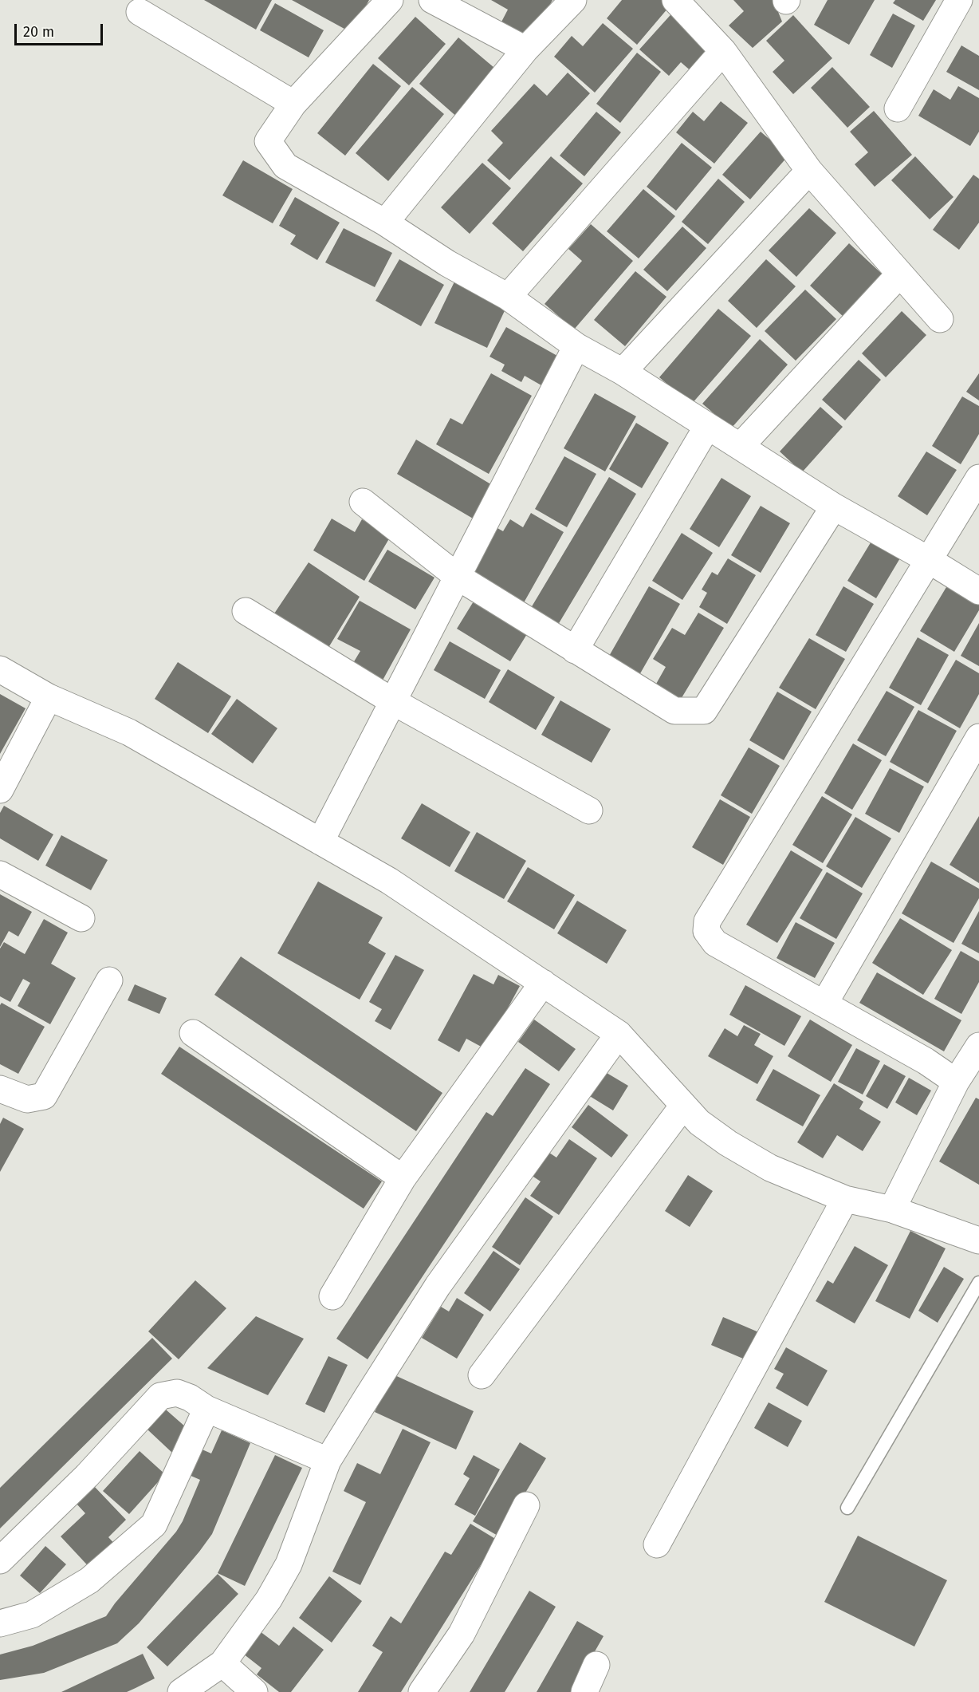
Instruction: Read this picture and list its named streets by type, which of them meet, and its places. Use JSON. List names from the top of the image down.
{
  "scale_bar": "20 m"
}
